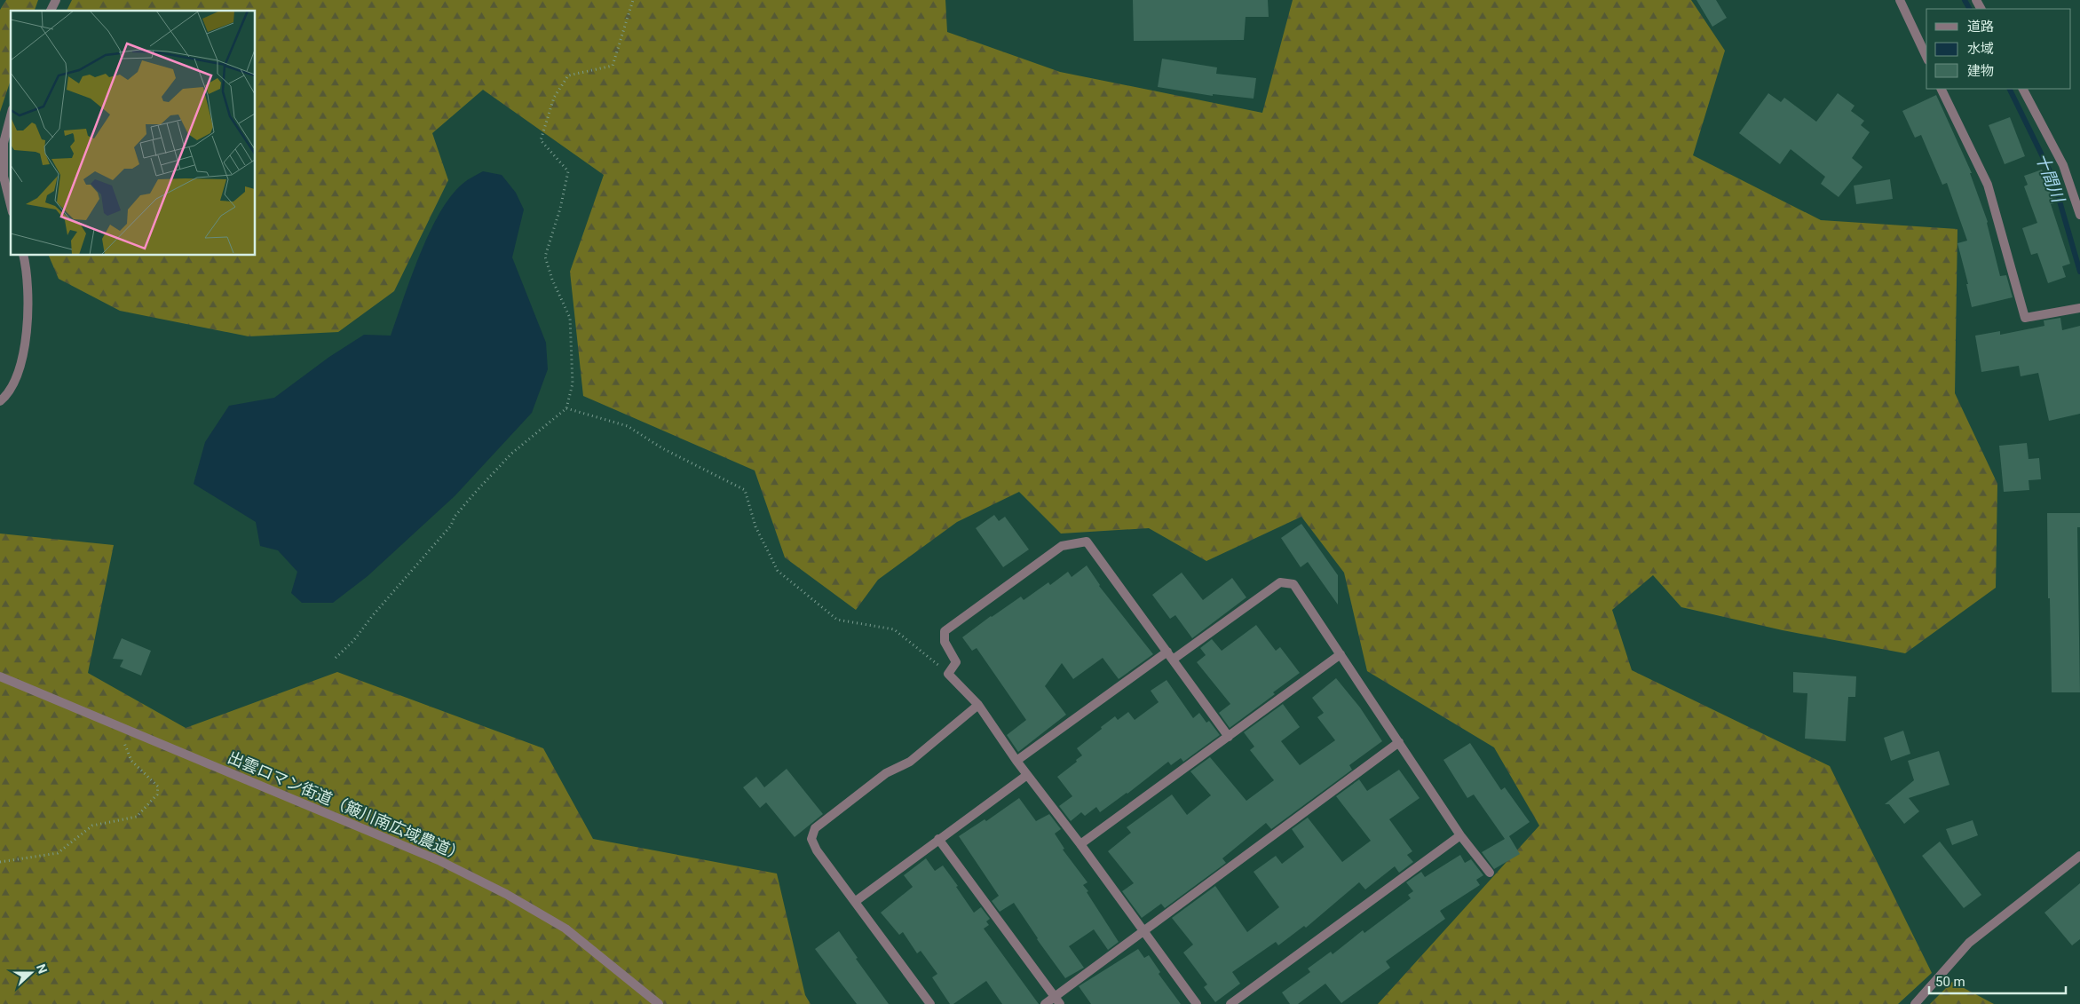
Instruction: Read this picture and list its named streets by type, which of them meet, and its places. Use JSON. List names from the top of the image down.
{
  "streets": {
    "street": ["出雲ロマン街道（簸川南広域農道）"]
  },
  "water": ["十間川"],
  "legend": ["道路", "水域", "建物"],
  "scale_bar": "50 m",
  "north": "right"
}
